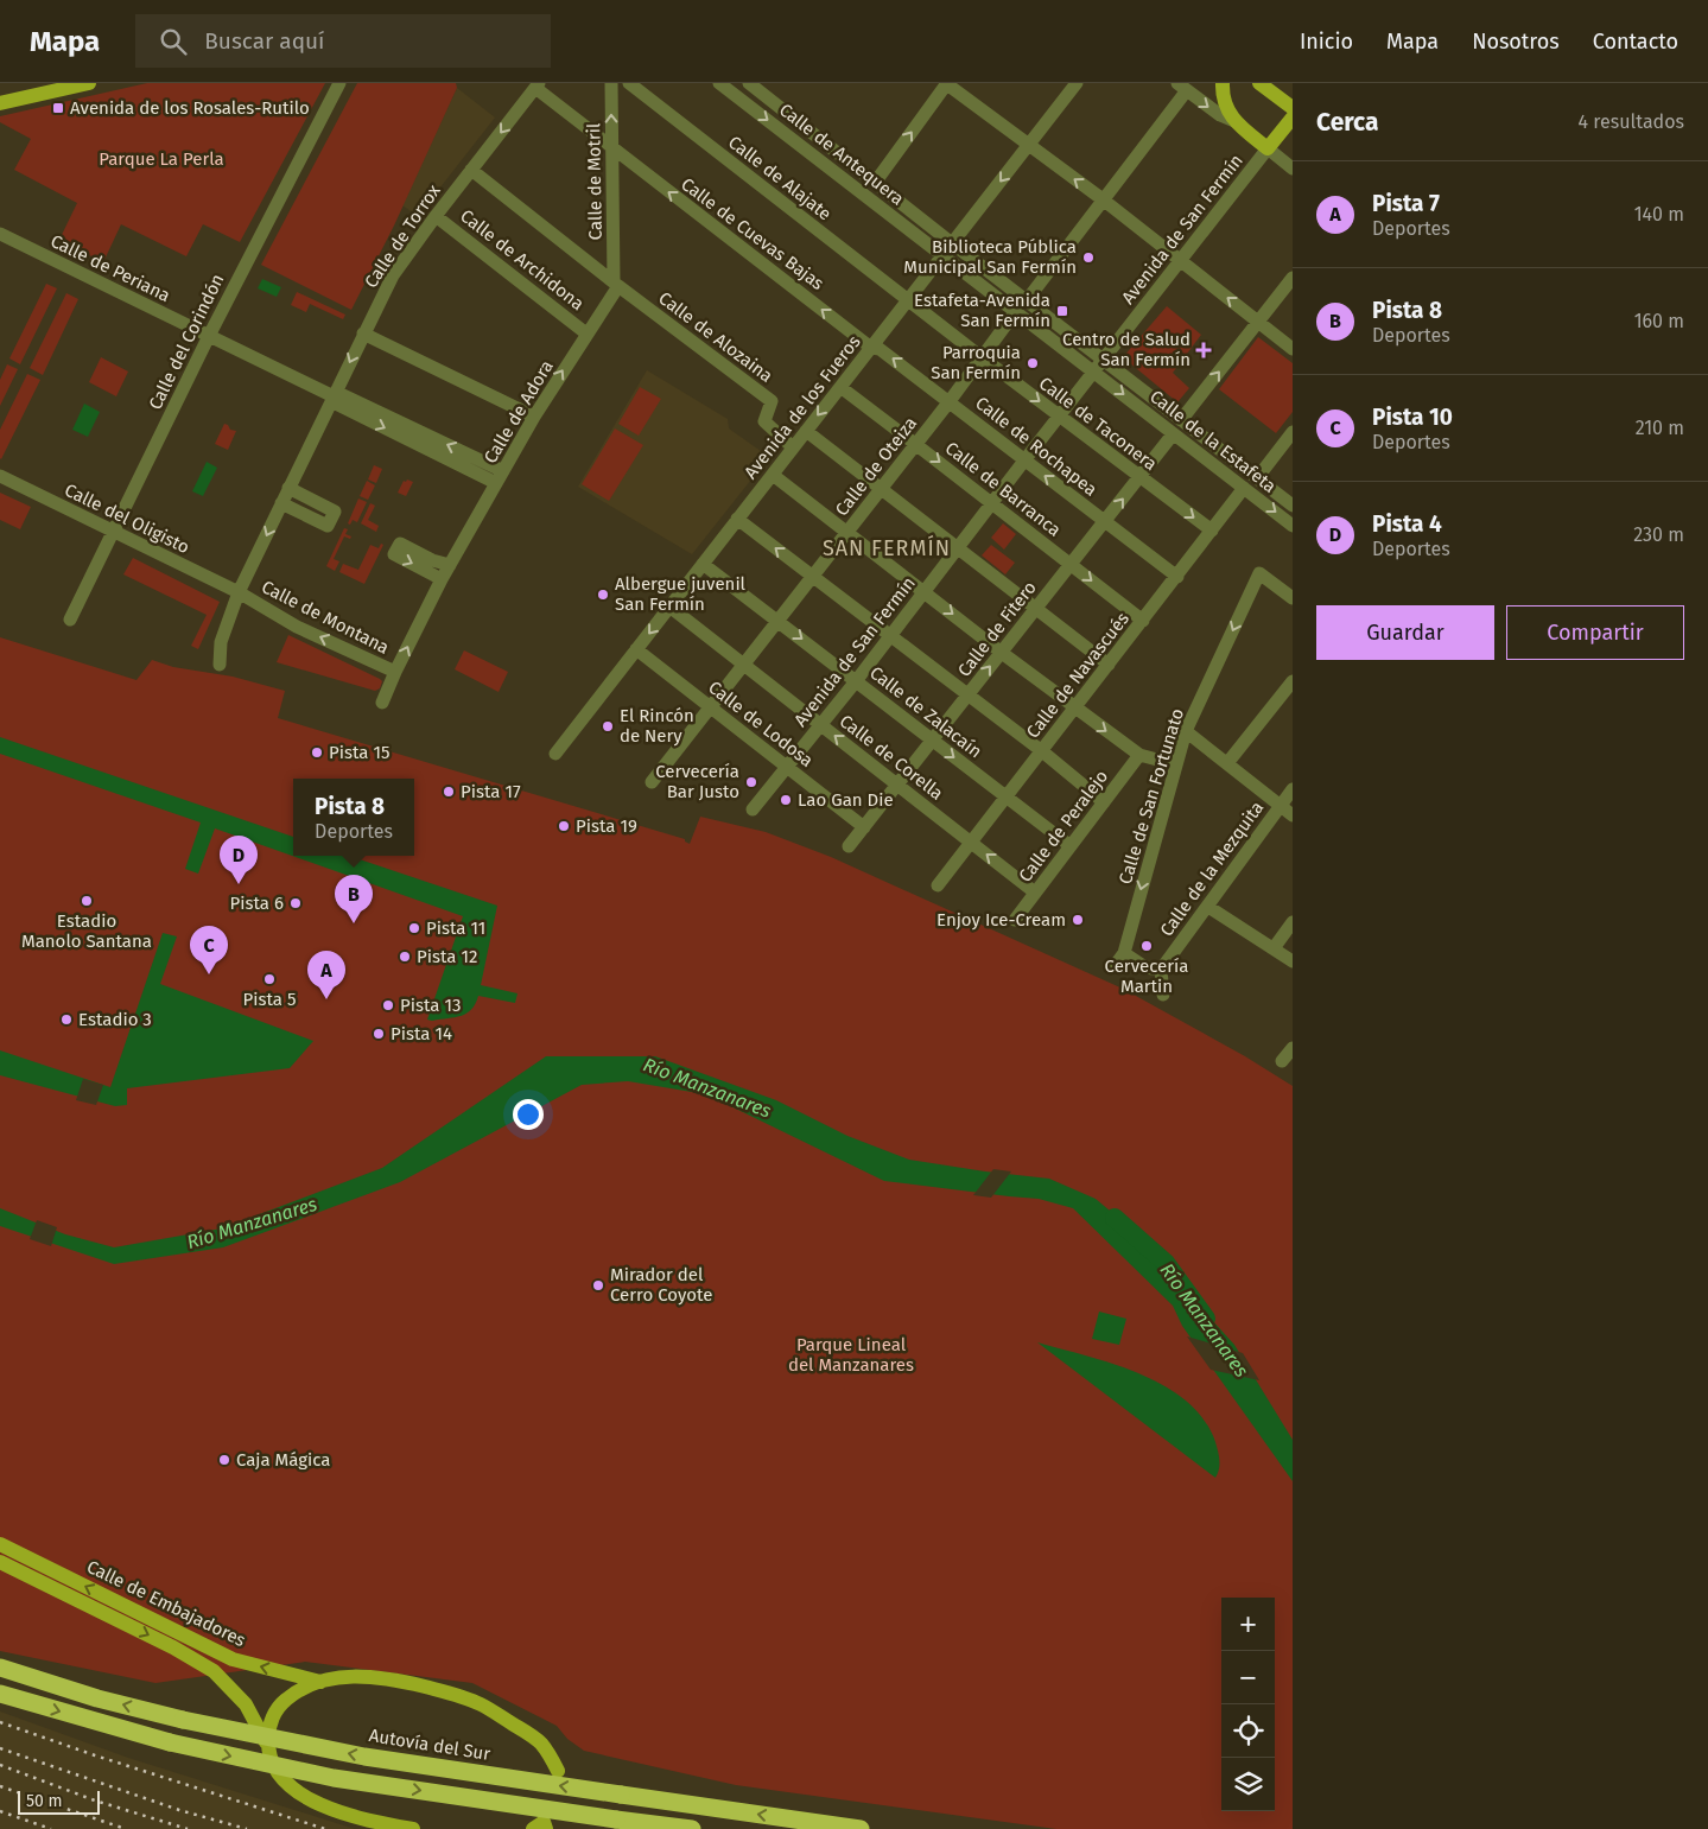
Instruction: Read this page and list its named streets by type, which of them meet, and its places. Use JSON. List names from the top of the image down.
{
  "streets": {
    "highway": ["Autovía del Sur"],
    "main road": ["Calle de Embajadores"],
    "street": [
      "Calle de Antequera",
      "Calle de Alajate",
      "Calle de Motril",
      "Avenida de San Fermín",
      "Calle de Cuevas Bajas",
      "Calle de Torrox",
      "Calle de Archidona",
      "Calle de Periana",
      "Calle de Alozaina",
      "Calle del Corindón",
      "Avenida de los Fueros",
      "Calle de Adora",
      "Calle de Taconera",
      "Calle de la Estafeta",
      "Calle de Rochapea",
      "Calle de Oteiza",
      "Calle de Barranca",
      "Calle del Oligisto",
      "Calle de Montana",
      "Calle de Fitero",
      "Calle de Navascués",
      "Calle de Zalacaín",
      "Calle de Lodosa",
      "Calle de Corella",
      "Calle de San Fortunato",
      "Calle de Peralejo",
      "Calle de la Mezquita"
    ]
  },
  "crossings": [
    ["Calle de Antequera", "Avenida de los Fueros"],
    ["Calle de Antequera", "Calle de la Estafeta"],
    ["Calle de Alajate", "Avenida de los Fueros"],
    ["Calle de Alajate", "Calle de Taconera"],
    ["Calle de Motril", "Calle de Cuevas Bajas"],
    ["Calle de Motril", "Calle de Alozaina"],
    ["Calle de Motril", "Calle de Adora"],
    ["Avenida de San Fermín", "Calle de Taconera"],
    ["Avenida de San Fermín", "Calle de la Estafeta"],
    ["Avenida de San Fermín", "Calle de Rochapea"],
    ["Avenida de San Fermín", "Calle de Barranca"],
    ["Avenida de San Fermín", "Calle de Zalacaín"],
    ["Avenida de San Fermín", "Calle de Lodosa"],
    ["Avenida de San Fermín", "Calle de Corella"],
    ["Calle de Cuevas Bajas", "Calle de Torrox"],
    ["Calle de Cuevas Bajas", "Avenida de los Fueros"],
    ["Calle de Cuevas Bajas", "Calle de Rochapea"],
    ["Calle de Torrox", "Calle de Archidona"],
    ["Calle de Torrox", "Calle de Periana"],
    ["Calle de Torrox", "Calle del Oligisto"],
    ["Calle de Torrox", "Calle de Montana"],
    ["Calle de Archidona", "Calle de Adora"],
    ["Calle de Periana", "Calle del Corindón"],
    ["Calle de Periana", "Calle de Adora"],
    ["Calle de Alozaina", "Avenida de los Fueros"],
    ["Calle de Alozaina", "Calle de Adora"],
    ["Calle del Corindón", "Calle del Oligisto"],
    ["Avenida de los Fueros", "Calle de Taconera"],
    ["Avenida de los Fueros", "Calle de la Estafeta"],
    ["Avenida de los Fueros", "Calle de Rochapea"],
    ["Avenida de los Fueros", "Calle de Barranca"],
    ["Avenida de los Fueros", "Calle de Zalacaín"],
    ["Avenida de los Fueros", "Calle de Lodosa"],
    ["Avenida de los Fueros", "Calle de Corella"],
    ["Calle de Adora", "Calle de Montana"],
    ["Calle de Taconera", "Calle de Oteiza"],
    ["Calle de Taconera", "Calle de Fitero"],
    ["Calle de Taconera", "Calle de Navascués"],
    ["Calle de la Estafeta", "Calle de Oteiza"],
    ["Calle de la Estafeta", "Calle de Fitero"],
    ["Calle de la Estafeta", "Calle de Navascués"],
    ["Calle de Rochapea", "Calle de Oteiza"],
    ["Calle de Rochapea", "Calle de Fitero"],
    ["Calle de Rochapea", "Calle de Navascués"],
    ["Calle de Oteiza", "Calle de Barranca"],
    ["Calle de Oteiza", "Calle de Zalacaín"],
    ["Calle de Oteiza", "Calle de Lodosa"],
    ["Calle de Oteiza", "Calle de Corella"],
    ["Calle de Barranca", "Calle de Fitero"],
    ["Calle de Barranca", "Calle de Navascués"],
    ["Calle del Oligisto", "Calle de Montana"],
    ["Calle de Fitero", "Calle de Zalacaín"],
    ["Calle de Fitero", "Calle de Lodosa"],
    ["Calle de Fitero", "Calle de Corella"],
    ["Calle de Navascués", "Calle de Zalacaín"],
    ["Calle de Navascués", "Calle de Corella"],
    ["Calle de Zalacaín", "Calle de Peralejo"],
    ["Calle de Corella", "Calle de Peralejo"]
  ],
  "one_way": [
    "Calle de Cuevas Bajas",
    "Calle de Torrox",
    "Calle de Adora",
    "Calle de Taconera",
    "Calle de Montana",
    "Calle de San Fortunato"
  ],
  "districts": ["SAN FERMÍN"],
  "water": ["Río Manzanares"],
  "parks": ["Parque La Perla", "Parque Lineal del Manzanares"],
  "places": {
    "transit": ["Avenida de los Rosales-Rutilo", "Estafeta-Avenida San Fermín"],
    "other": [
      "Biblioteca Pública Municipal San Fermín",
      "Parroquia San Fermín",
      "Albergue juvenil San Fermín",
      "El Rincón de Nery",
      "Pista 15",
      "Cervecería Bar Justo",
      "Pista 17",
      "Lao Gan Die",
      "Pista 19",
      "Estadio Manolo Santana",
      "Pista 6",
      "Enjoy Ice-Cream",
      "Pista 11",
      "Cervecería Martin",
      "Pista 12",
      "Pista 5",
      "Pista 13",
      "Estadio 3",
      "Pista 14",
      "Mirador del Cerro Coyote",
      "Caja Mágica"
    ],
    "health": ["Centro de Salud San Fermín"]
  },
  "scale_bar": "50 m",
  "page": {
    "header": "Mapa",
    "search": "Buscar aquí",
    "nav": [
      "Inicio",
      "Mapa",
      "Nosotros",
      "Contacto"
    ],
    "heading": ["Cerca", "4 resultados"],
    "list": [
      {
        "mark": "A",
        "name": "Pista 7",
        "note": "Deportes",
        "value": "140 m"
      },
      {
        "mark": "B",
        "name": "Pista 8",
        "note": "Deportes",
        "value": "160 m"
      },
      {
        "mark": "C",
        "name": "Pista 10",
        "note": "Deportes",
        "value": "210 m"
      },
      {
        "mark": "D",
        "name": "Pista 4",
        "note": "Deportes",
        "value": "230 m"
      }
    ],
    "buttons": ["Guardar", "Compartir"],
    "popup": ["Pista 8", "Deportes"],
    "pins": [
      "D",
      "B",
      "C",
      "A"
    ],
    "map_buttons": ["+", "−"],
    "scale": "50 m"
  }
}
